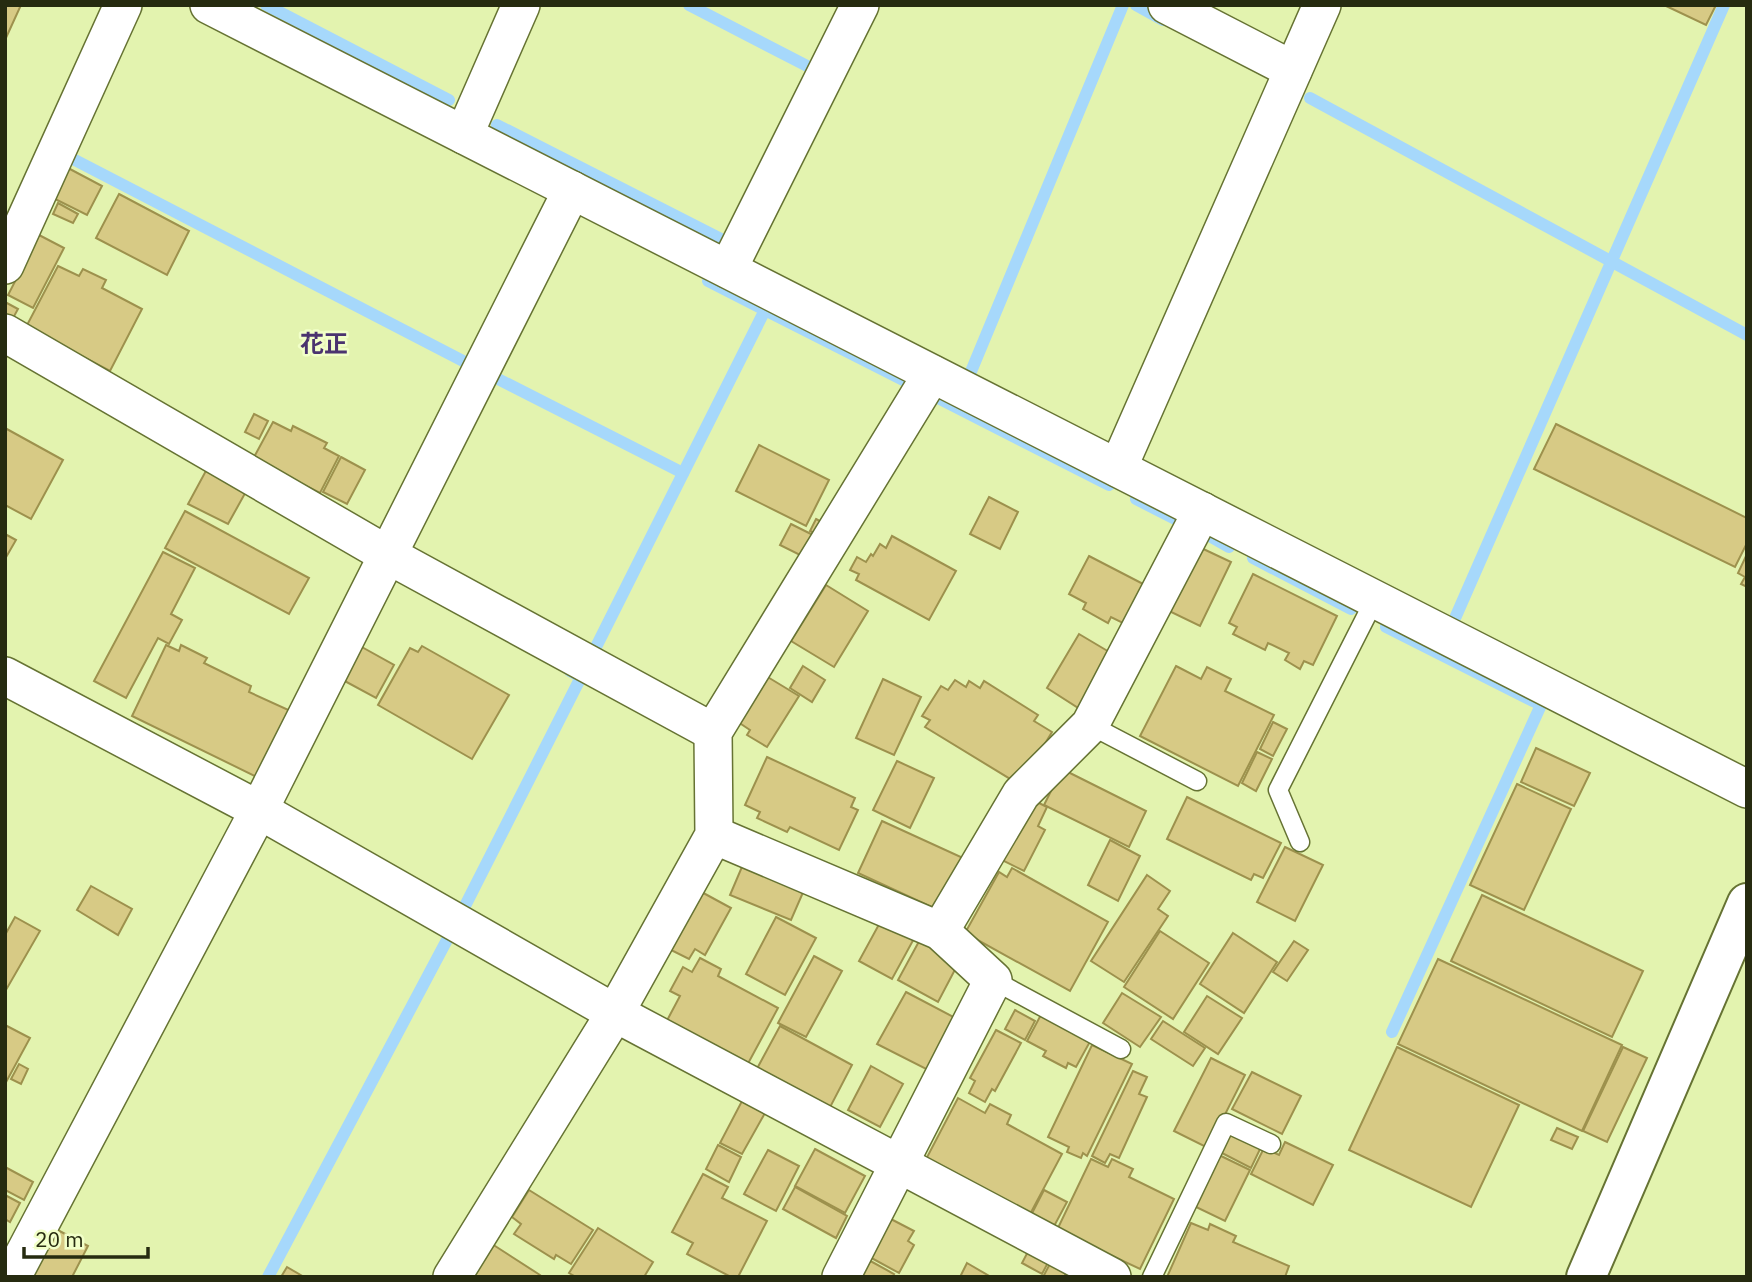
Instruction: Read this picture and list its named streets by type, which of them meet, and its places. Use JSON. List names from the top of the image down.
{
  "districts": ["花正"],
  "scale_bar": "20 m"
}
